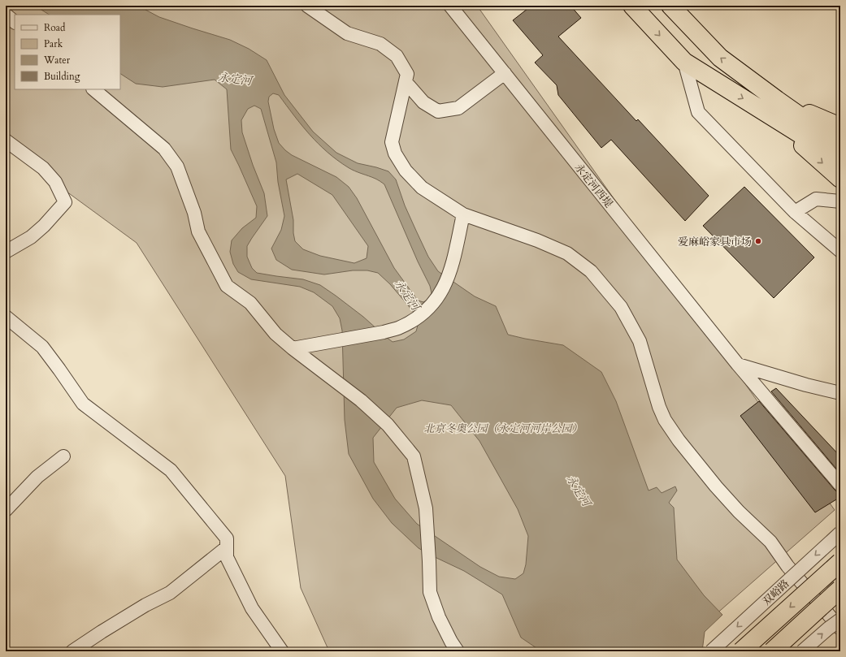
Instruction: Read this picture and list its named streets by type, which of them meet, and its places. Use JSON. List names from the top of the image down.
{
  "streets": {
    "highway": ["双峪路"],
    "street": ["永定河西堤"]
  },
  "one_way": ["双峪路"],
  "water": ["永定河"],
  "parks": ["北京冬奥公园（永定河河岸公园）"],
  "places": ["爱麻峪家具市场"],
  "legend": [
    "Road",
    "Park",
    "Water",
    "Building"
  ]
}
